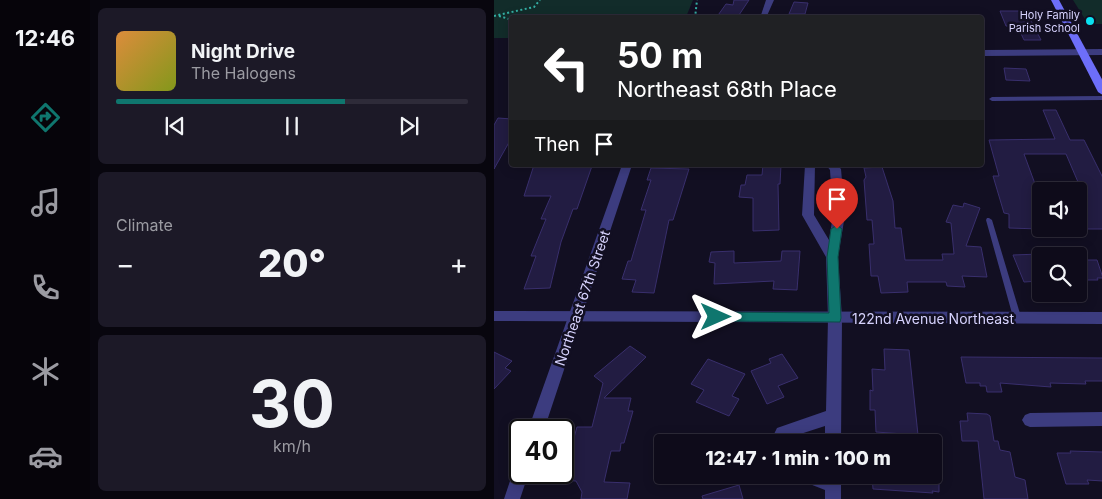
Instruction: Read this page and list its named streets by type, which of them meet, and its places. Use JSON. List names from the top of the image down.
{
  "streets": {
    "street": ["Northeast 67th Street", "122nd Avenue Northeast"]
  },
  "crossings": [
    ["Northeast 67th Street", "122nd Avenue Northeast"]
  ],
  "places": ["Holy Family Parish School"],
  "page": {
    "tabs": "12:46",
    "turn": ["50 m", "Northeast 68th Place"],
    "song": ["Night Drive", "The Halogens"],
    "then": "Then",
    "tile": [
      "Climate",
      ["30", "km/h"]
    ],
    "heat": ["−", "20°", "+"],
    "limit": "40",
    "trip": "12:47 · 1 min · 100 m"
  }
}
